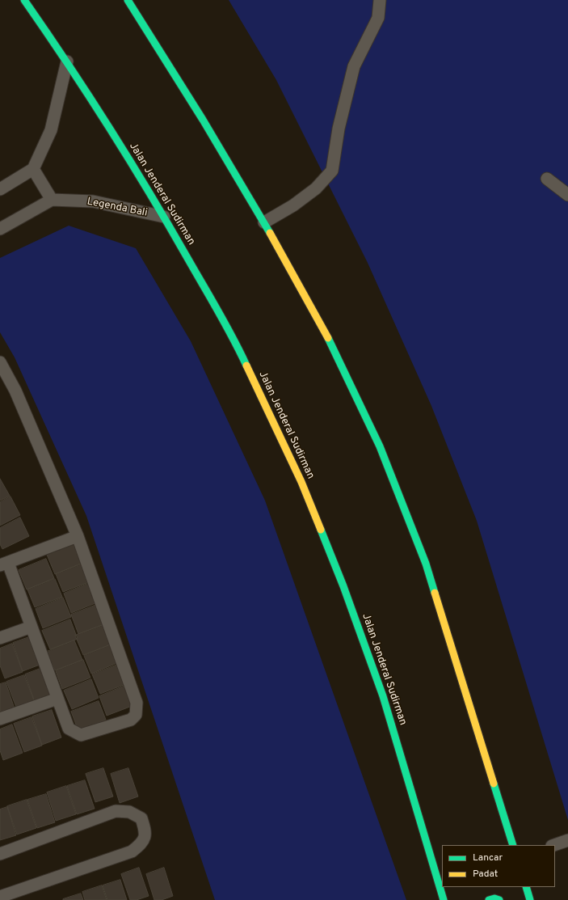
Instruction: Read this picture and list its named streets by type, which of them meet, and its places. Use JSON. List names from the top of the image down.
{
  "streets": {
    "highway": ["Jalan Jenderal Sudirman"],
    "street": ["Legenda Bali"]
  },
  "crossings": [
    ["Jalan Jenderal Sudirman", "Legenda Bali"]
  ],
  "legend": ["Lancar", "Padat"]
}
